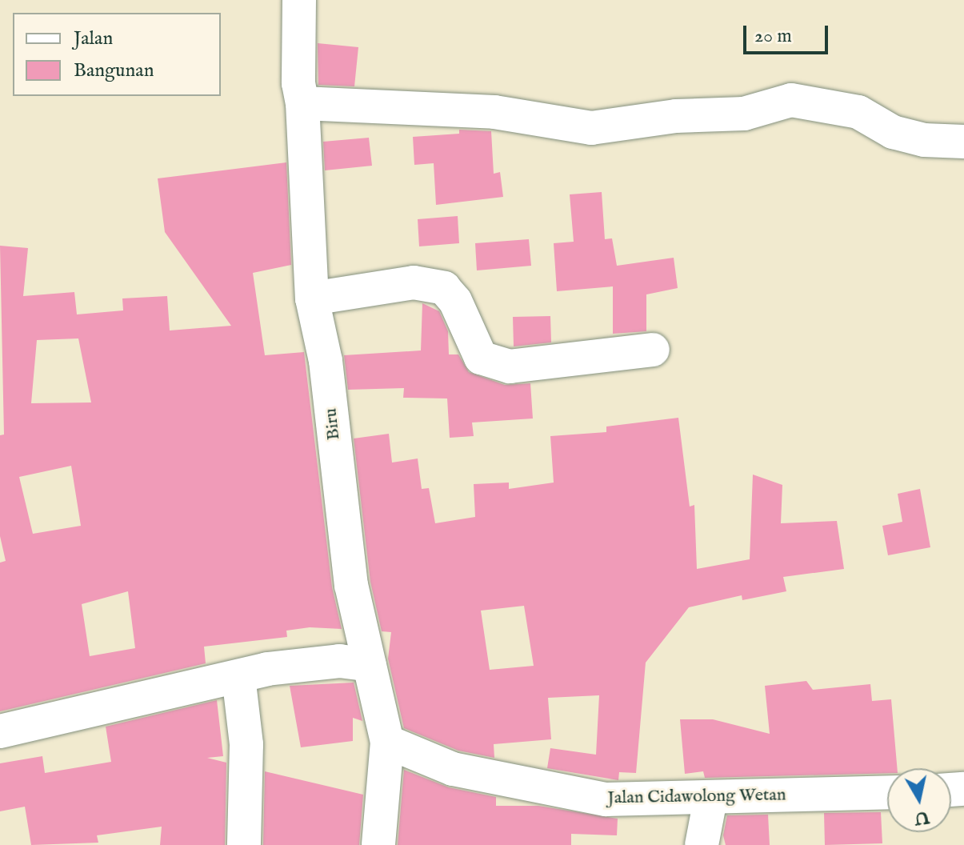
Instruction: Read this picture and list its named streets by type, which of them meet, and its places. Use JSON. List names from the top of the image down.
{
  "streets": {
    "street": ["Biru", "Jalan Cidawolong Wetan"]
  },
  "crossings": [
    ["Biru", "Jalan Cidawolong Wetan"]
  ],
  "legend": ["Jalan", "Bangunan"],
  "scale_bar": "20 m",
  "north": "bottom"
}
